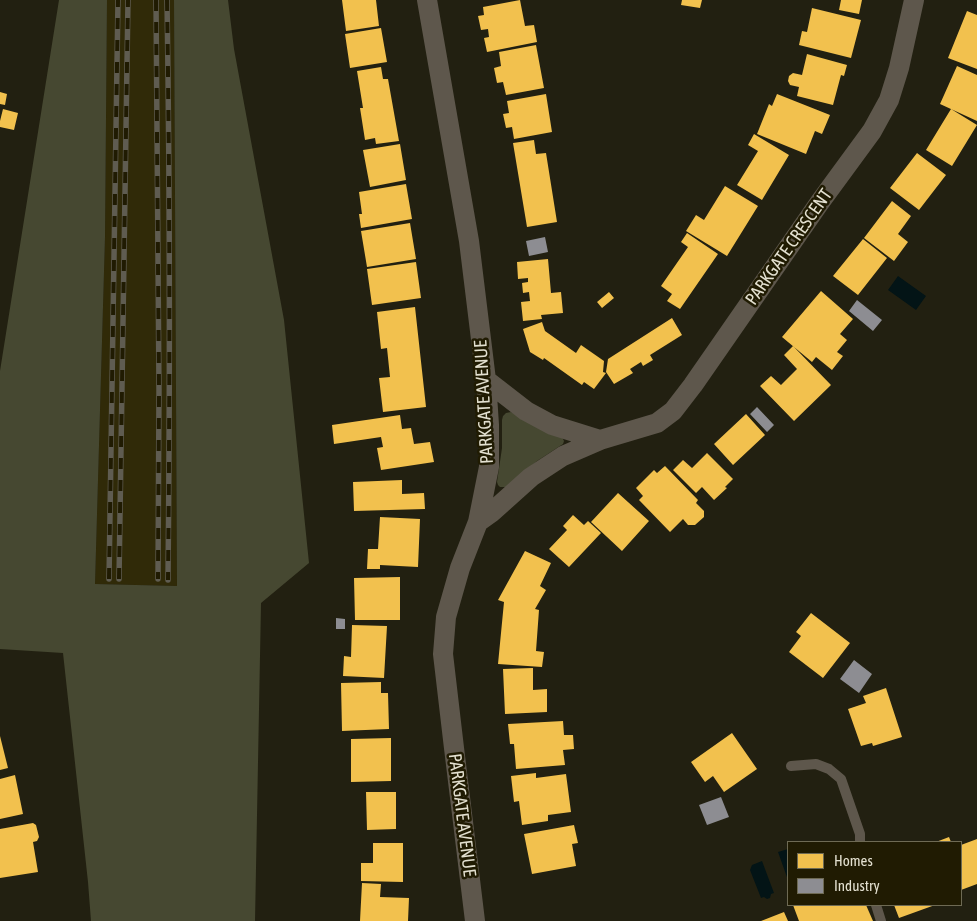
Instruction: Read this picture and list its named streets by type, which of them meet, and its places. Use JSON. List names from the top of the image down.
{
  "streets": {
    "street": ["PARKGATE CRESCENT", "PARKGATE AVENUE"]
  },
  "crossings": [
    ["PARKGATE CRESCENT", "PARKGATE AVENUE"]
  ],
  "legend": ["Homes", "Industry"]
}
